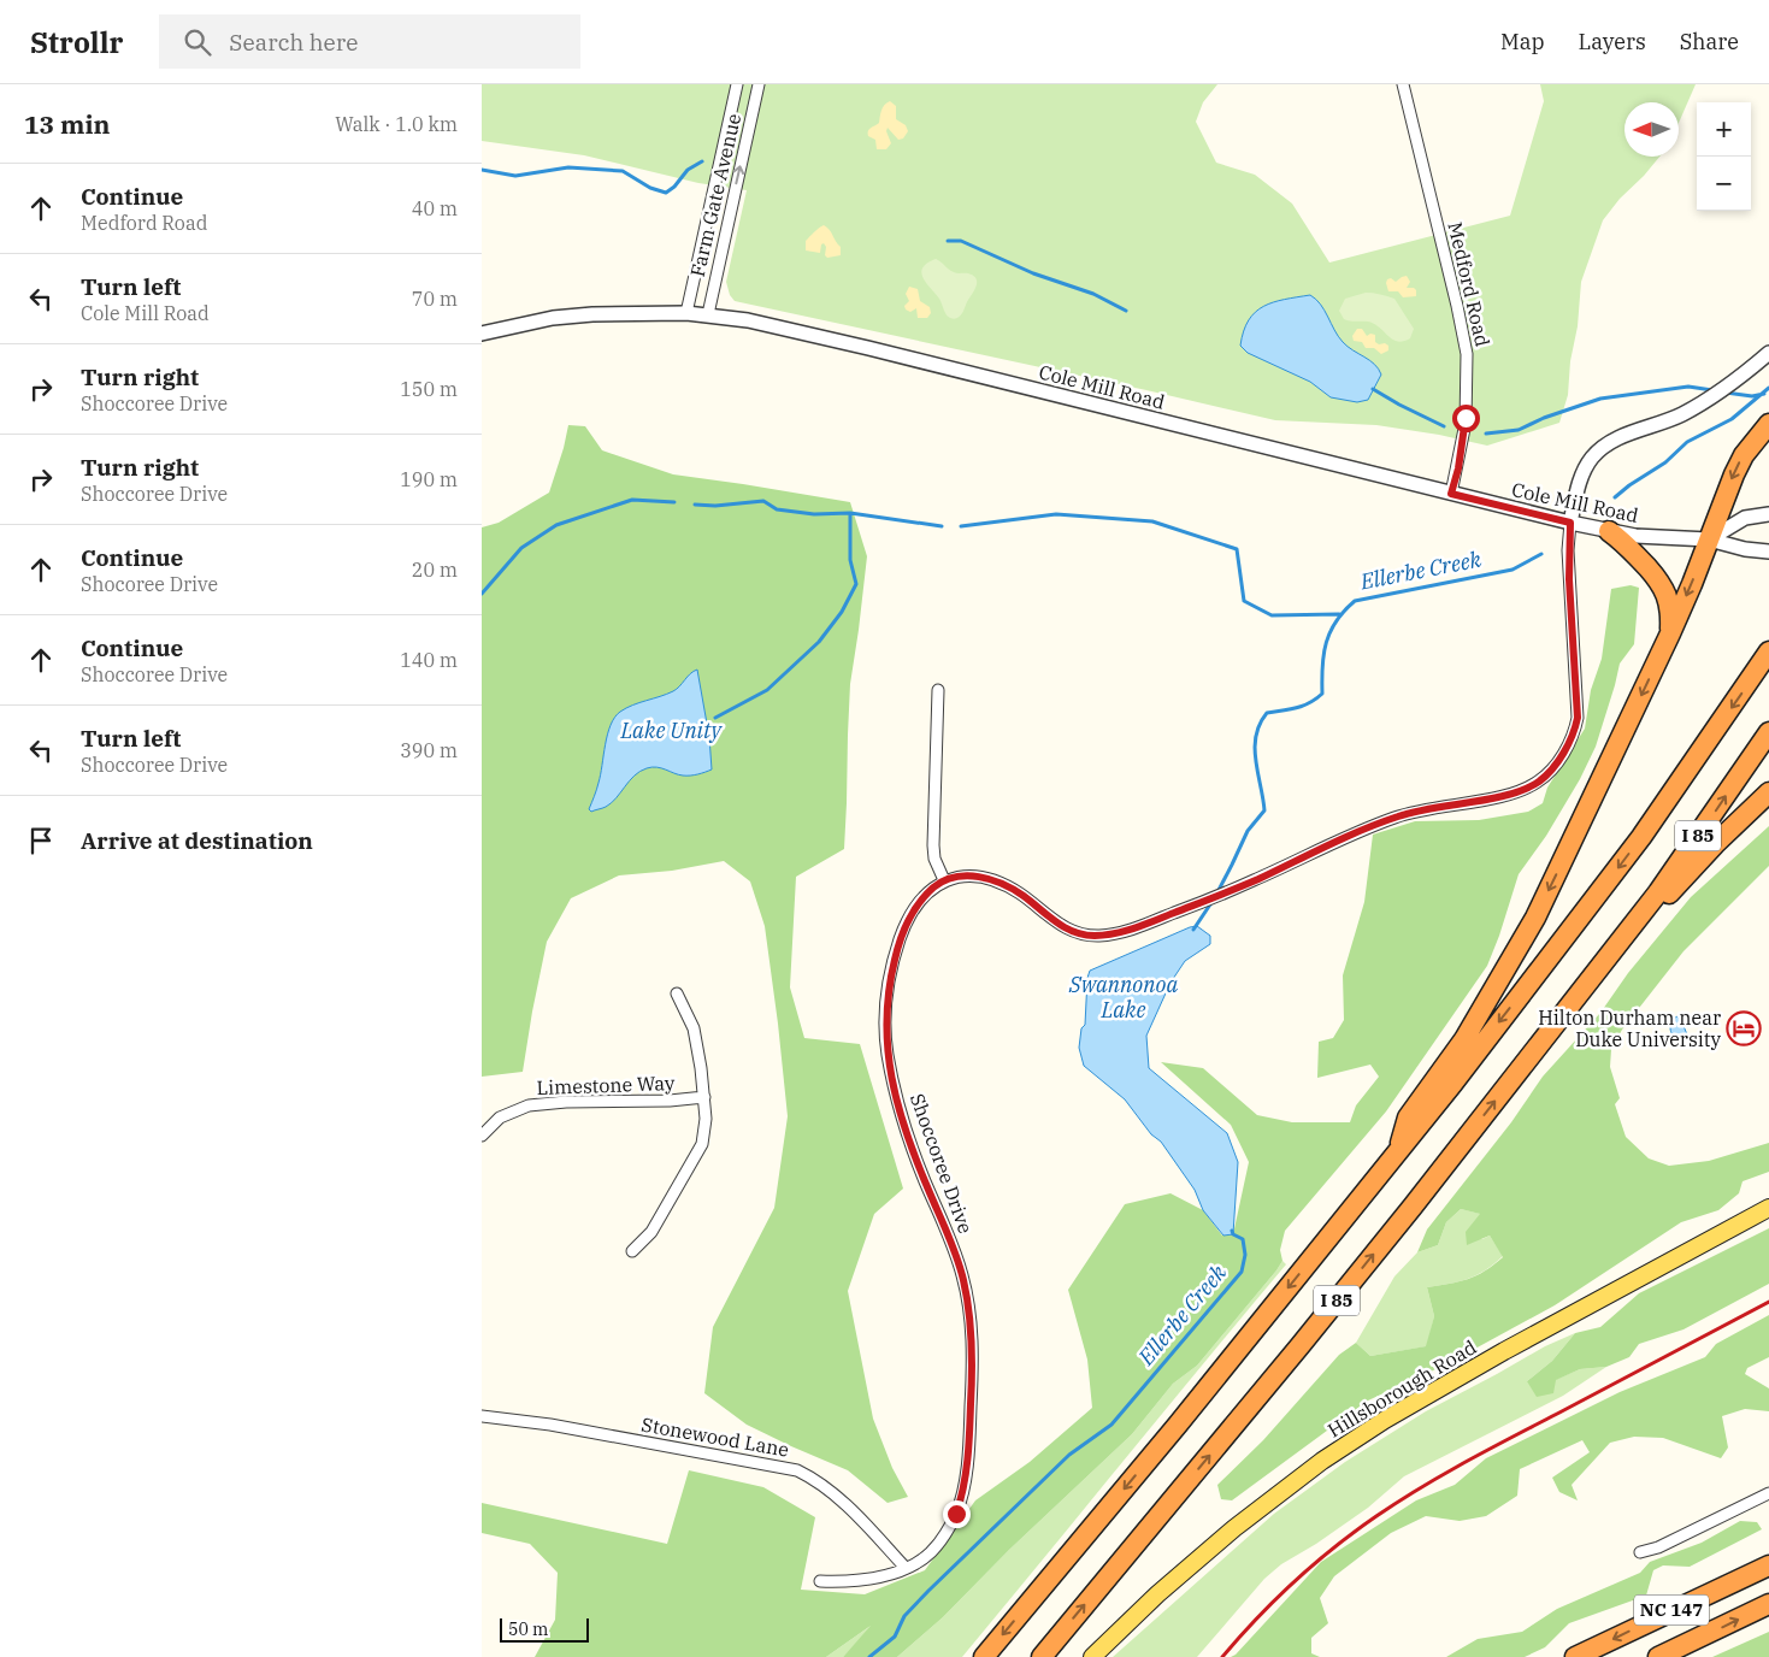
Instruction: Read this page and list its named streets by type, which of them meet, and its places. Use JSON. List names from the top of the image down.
{
  "streets": {
    "highway": ["I 85", "NC 147"],
    "main road": ["Hillsborough Road"],
    "street": [
      "Farm Gate Avenue",
      "Medford Road",
      "Cole Mill Road",
      "Limestone Way",
      "Shoccoree Drive",
      "Stonewood Lane"
    ]
  },
  "crossings": [
    ["Farm Gate Avenue", "Cole Mill Road"],
    ["Medford Road", "Cole Mill Road"],
    ["Shoccoree Drive", "Stonewood Lane"]
  ],
  "water": ["Ellerbe Creek", "Lake Unity", "Swannonoa Lake"],
  "places": {
    "hotel": ["Hilton Durham near Duke University"]
  },
  "scale_bar": "50 m",
  "north": "left",
  "page": {
    "header": "Strollr",
    "search": "Search here",
    "nav": ["Map", "Layers", "Share"],
    "heading": ["13 min", "Walk · 1.0 km"],
    "map_buttons": ["+", "−"],
    "list": [
      ["Continue", "Medford Road", "40 m"],
      ["Turn left", "Cole Mill Road", "70 m"],
      ["Turn right", "Shoccoree Drive", "150 m"],
      ["Turn right", "Shoccoree Drive", "190 m"],
      ["Continue", "Shocoree Drive", "20 m"],
      ["Continue", "Shoccoree Drive", "140 m"],
      ["Turn left", "Shoccoree Drive", "390 m"],
      "Arrive at destination"
    ],
    "scale": "50 m"
  }
}
